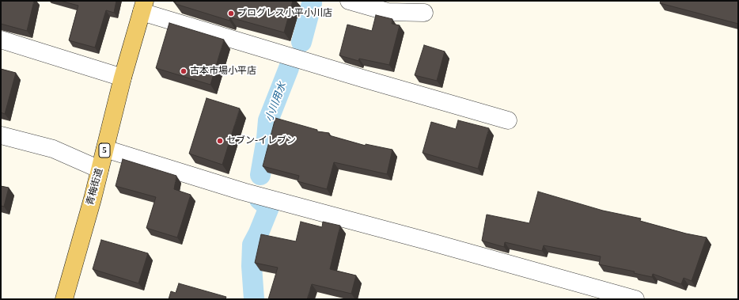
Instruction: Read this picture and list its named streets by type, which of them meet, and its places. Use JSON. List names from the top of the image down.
{
  "streets": {
    "main road": ["5", "青梅街道"]
  },
  "water": ["小川用水"],
  "places": ["プログレス小平小川店", "古本市場小平店", "セブン-イレブン"]
}
